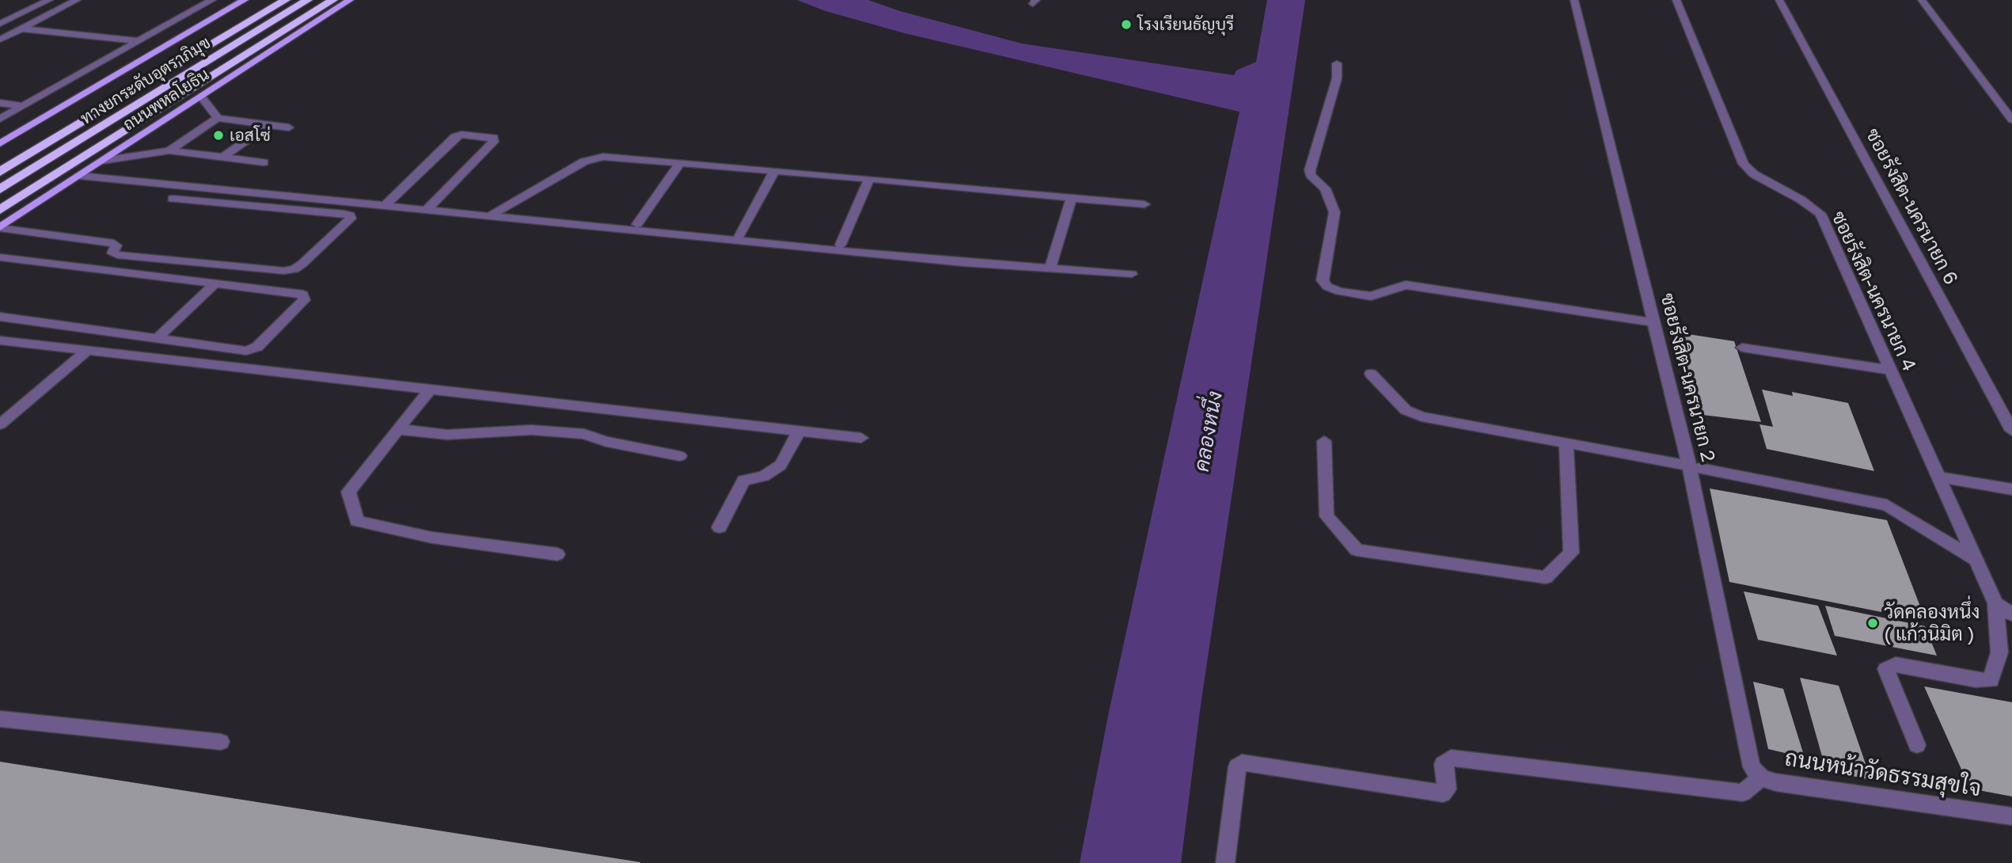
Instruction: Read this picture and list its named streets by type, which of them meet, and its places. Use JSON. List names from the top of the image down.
{
  "streets": {
    "highway": ["ทางยกระดับอุตราภิมุข", "ถนนพหลโยธิน"],
    "street": [
      "ซอยรังสิต-นครนายก 6",
      "ซอยรังสิต-นครนายก 4",
      "ซอยรังสิต-นครนายก 2",
      "ถนนหน้าวัดธรรมสุขใจ"
    ]
  },
  "crossings": [
    ["ทางยกระดับอุตราภิมุข", "ถนนพหลโยธิน"],
    ["ซอยรังสิต-นครนายก 2", "ถนนหน้าวัดธรรมสุขใจ"]
  ],
  "water": ["คลองหนึ่ง"],
  "places": ["โรงเรียนธัญบุรี", "เอสโซ่", "วัดคลองหนึ่ง ( แก้วนิมิต )"]
}
